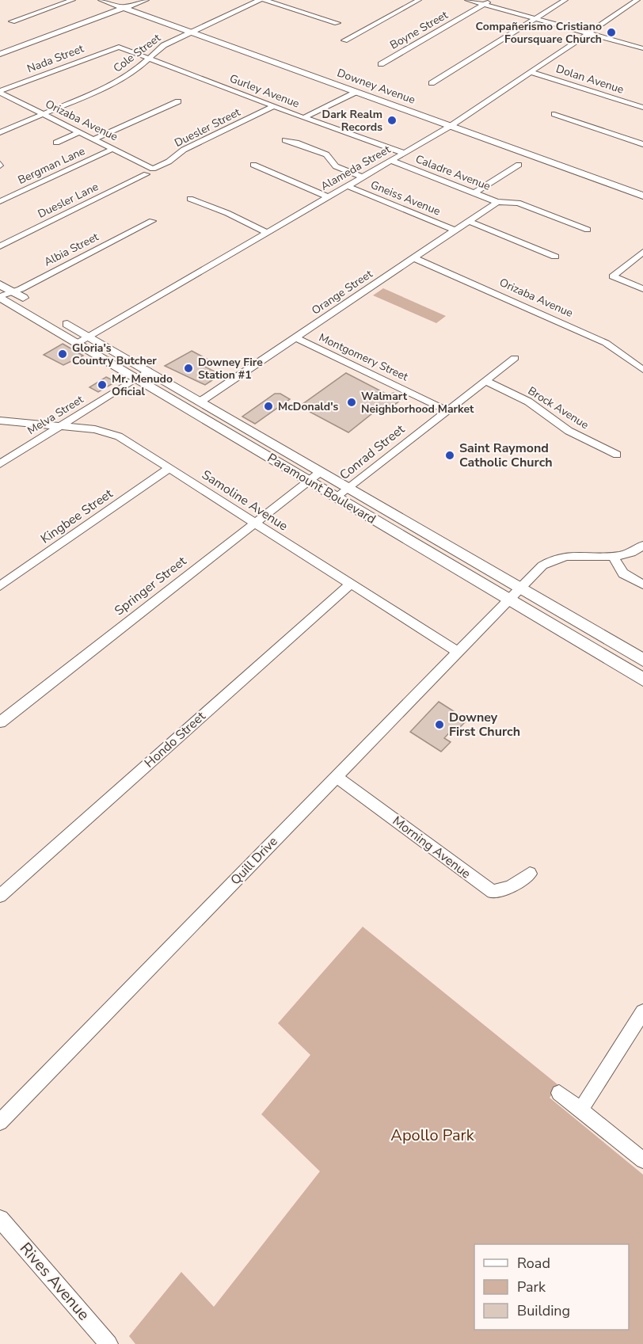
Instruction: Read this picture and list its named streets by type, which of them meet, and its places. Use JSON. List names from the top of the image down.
{
  "streets": {
    "main road": ["Downey Avenue", "Paramount Boulevard"],
    "street": [
      "Boyne Street",
      "Cole Street",
      "Nada Street",
      "Dolan Avenue",
      "Gurley Avenue",
      "Orizaba Avenue",
      "Duesler Street",
      "Bergman Lane",
      "Alameda Street",
      "Caladre Avenue",
      "Gneiss Avenue",
      "Duesler Lane",
      "Albia Street",
      "Orange Street",
      "Montgomery Street",
      "Brock Avenue",
      "Melva Street",
      "Conrad Street",
      "Samoline Avenue",
      "Kingbee Street",
      "Springer Street",
      "Hondo Street",
      "Morning Avenue",
      "Quill Drive",
      "Rives Avenue"
    ]
  },
  "crossings": [
    ["Cole Street", "Downey Avenue"],
    ["Cole Street", "Gurley Avenue"],
    ["Cole Street", "Orizaba Avenue"],
    ["Nada Street", "Gurley Avenue"],
    ["Nada Street", "Orizaba Avenue"],
    ["Dolan Avenue", "Alameda Street"],
    ["Downey Avenue", "Alameda Street"],
    ["Gurley Avenue", "Duesler Street"],
    ["Gurley Avenue", "Alameda Street"],
    ["Orizaba Avenue", "Duesler Street"],
    ["Orizaba Avenue", "Bergman Lane"],
    ["Orizaba Avenue", "Duesler Lane"],
    ["Orizaba Avenue", "Orange Street"],
    ["Duesler Street", "Duesler Lane"],
    ["Alameda Street", "Caladre Avenue"],
    ["Alameda Street", "Gneiss Avenue"],
    ["Alameda Street", "Paramount Boulevard"],
    ["Caladre Avenue", "Orange Street"],
    ["Gneiss Avenue", "Orange Street"],
    ["Albia Street", "Paramount Boulevard"],
    ["Orange Street", "Montgomery Street"],
    ["Orange Street", "Paramount Boulevard"],
    ["Montgomery Street", "Conrad Street"],
    ["Brock Avenue", "Conrad Street"],
    ["Melva Street", "Paramount Boulevard"],
    ["Melva Street", "Samoline Avenue"],
    ["Conrad Street", "Paramount Boulevard"],
    ["Paramount Boulevard", "Springer Street"],
    ["Paramount Boulevard", "Quill Drive"],
    ["Samoline Avenue", "Kingbee Street"],
    ["Samoline Avenue", "Springer Street"],
    ["Samoline Avenue", "Hondo Street"],
    ["Samoline Avenue", "Quill Drive"],
    ["Morning Avenue", "Quill Drive"]
  ],
  "parks": ["Apollo Park"],
  "places": [
    "Compañerismo Cristiano Foursquare Church",
    "Dark Realm Records",
    "Gloria's Country Butcher",
    "Downey Fire Station #1",
    "Mr. Menudo Oficial",
    "Walmart Neighborhood Market",
    "McDonald's",
    "Saint Raymond Catholic Church",
    "Downey First Church"
  ],
  "legend": ["Road", "Park", "Building"]
}
